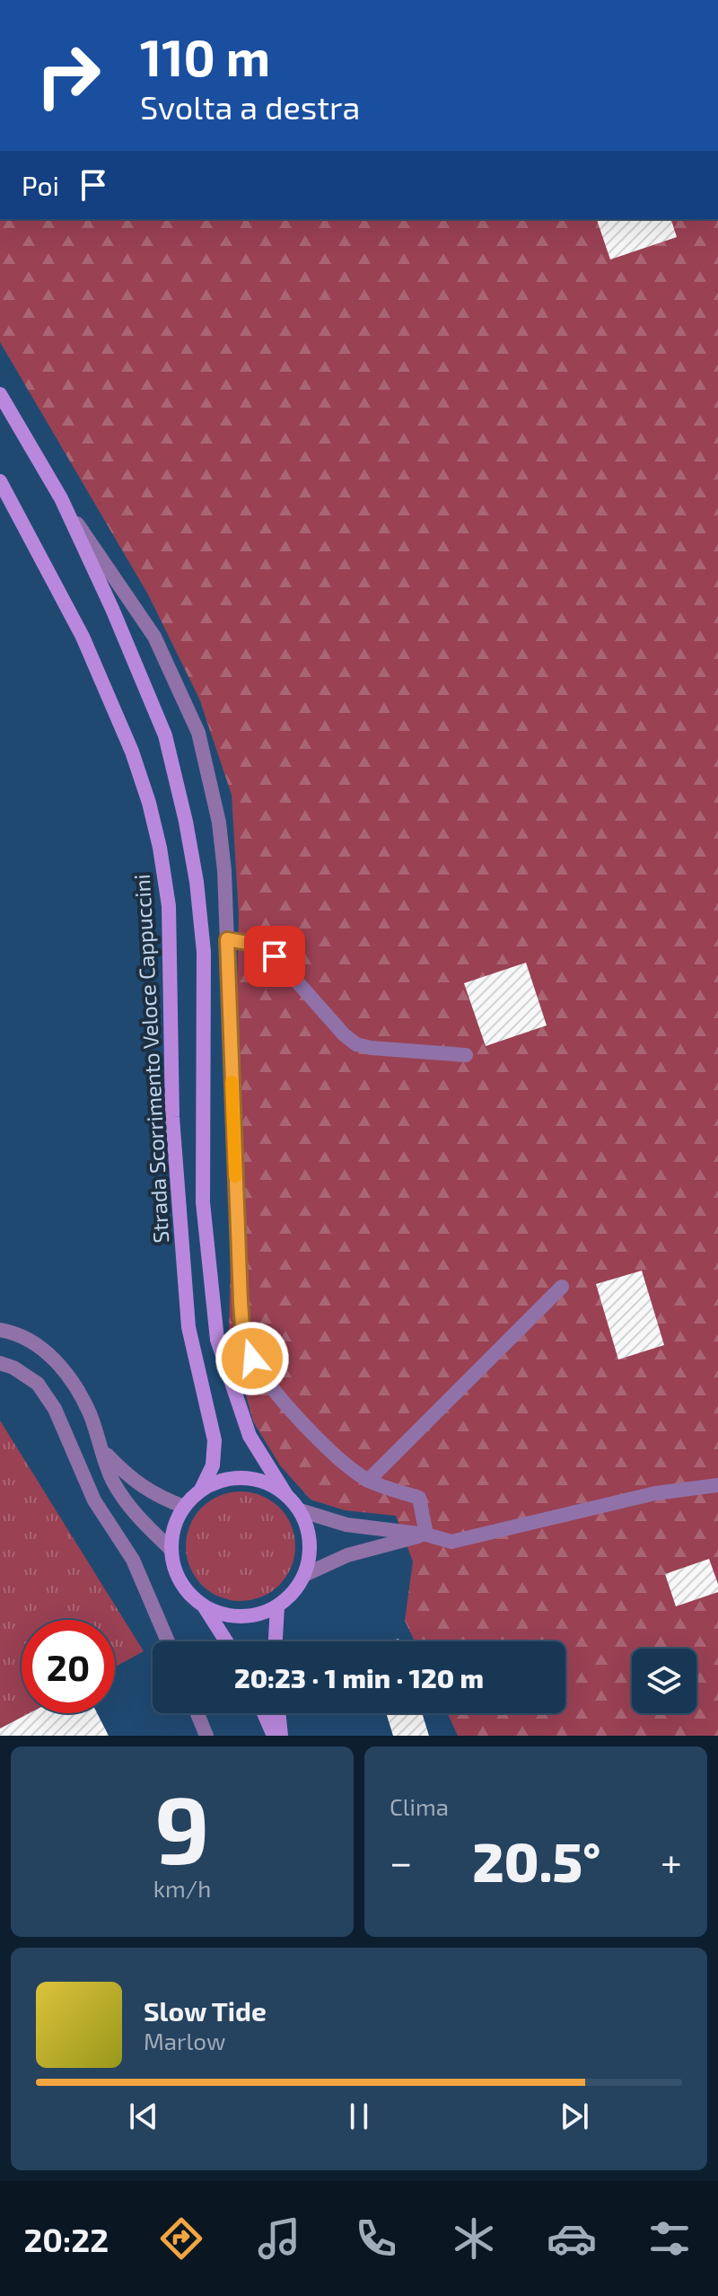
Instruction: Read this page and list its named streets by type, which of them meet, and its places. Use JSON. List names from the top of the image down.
{
  "streets": {
    "main road": ["Strada Scorrimento Veloce Cappuccini"]
  },
  "page": {
    "turn": ["110 m", "Svolta a destra"],
    "then": "Poi",
    "limit": "20",
    "trip": "20:23 · 1 min · 120 m",
    "tile": [
      ["9", "km/h"],
      "Clima"
    ],
    "heat": ["−", "20.5°", "+"],
    "song": ["Slow Tide", "Marlow"],
    "tabs": "20:22"
  }
}
